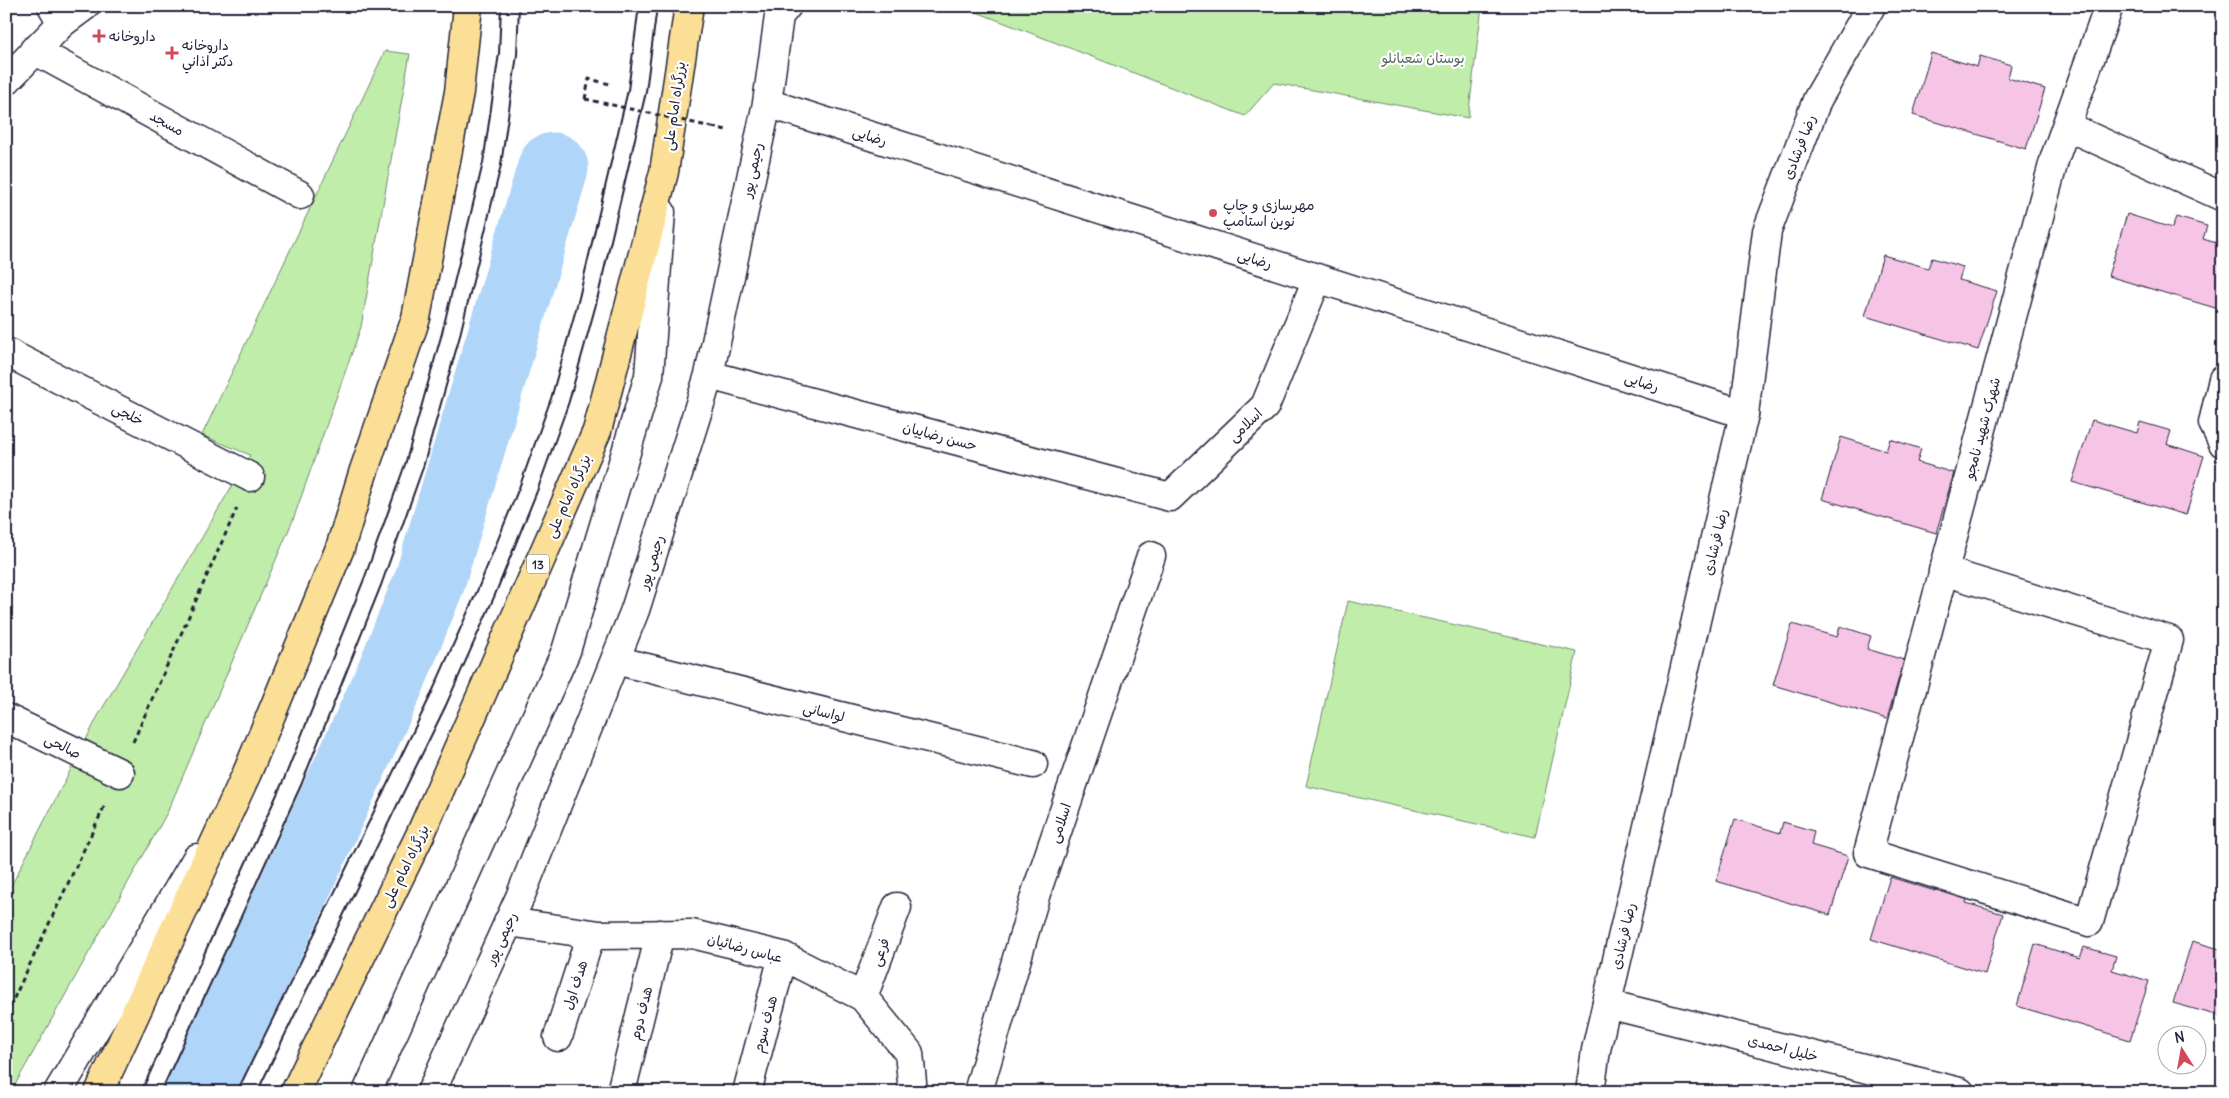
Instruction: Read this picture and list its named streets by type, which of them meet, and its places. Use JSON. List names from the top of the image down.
{
  "streets": {
    "highway": ["بزرگراه امام علی", "13"],
    "street": [
      "مسجد",
      "رضایی",
      "رضا فرشادی",
      "رحیمی پور",
      "خلجی",
      "اسلامی",
      "شهرک شهید نامجو",
      "حسن رضاییان",
      "لواسانی",
      "صالحی",
      "عباس رضائیان",
      "فرعی",
      "هدف اول",
      "هدف دوم",
      "هدف سوم",
      "خلیل احمدی"
    ]
  },
  "crossings": [
    ["رضایی", "رضا فرشادی"],
    ["رضایی", "رحیمی پور"],
    ["رضایی", "اسلامی"],
    ["رضا فرشادی", "خلیل احمدی"],
    ["رحیمی پور", "حسن رضاییان"],
    ["رحیمی پور", "لواسانی"],
    ["رحیمی پور", "عباس رضائیان"],
    ["اسلامی", "حسن رضاییان"],
    ["عباس رضائیان", "فرعی"],
    ["عباس رضائیان", "هدف اول"],
    ["عباس رضائیان", "هدف دوم"],
    ["عباس رضائیان", "هدف سوم"]
  ],
  "parks": ["بوستان شعبانلو"],
  "places": {
    "health": ["داروخانه", "داروخانه دكتر اذاني"],
    "other": ["مهرسازی و چاپ نوین استامپ"]
  },
  "north": "top"
}
